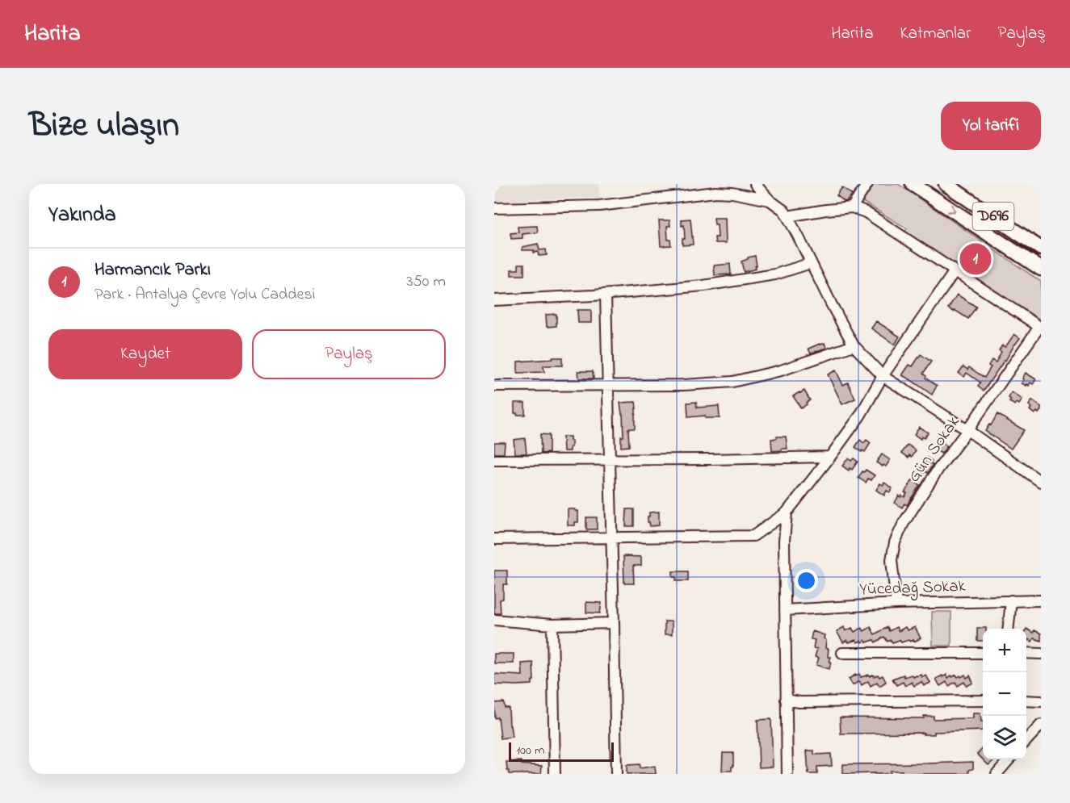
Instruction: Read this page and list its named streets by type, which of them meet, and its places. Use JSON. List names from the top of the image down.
{
  "streets": {
    "highway": ["D696"],
    "street": ["Gün Sokak", "Yücedağ Sokak"]
  },
  "crossings": [
    ["Gün Sokak", "Yücedağ Sokak"]
  ],
  "scale_bar": "100 m",
  "page": {
    "header": "Harita",
    "nav": ["Harita", "Katmanlar", "Paylaş"],
    "title": "Bize ulaşın",
    "buttons": [
      "Yol tarifi",
      ["Kaydet", "Paylaş"]
    ],
    "heading": "Yakında",
    "pins": "1",
    "list": [
      {
        "mark": "1",
        "name": "Harmancık Parkı",
        "note": "Park · Antalya Çevre Yolu Caddesi",
        "value": "350 m"
      }
    ],
    "map_buttons": ["+", "−"],
    "scale": "100 m"
  }
}
